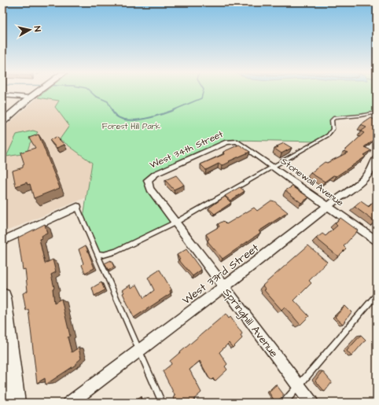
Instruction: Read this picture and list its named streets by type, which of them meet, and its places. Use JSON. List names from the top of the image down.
{
  "streets": {
    "street": [
      "West 34th Street",
      "Stonewall Avenue",
      "West 33rd Street",
      "Springhill Avenue"
    ]
  },
  "crossings": [
    ["West 34th Street", "Stonewall Avenue"],
    ["West 34th Street", "Springhill Avenue"],
    ["Stonewall Avenue", "West 33rd Street"],
    ["West 33rd Street", "Springhill Avenue"]
  ],
  "parks": ["Forest Hill Park"],
  "north": "right"
}
